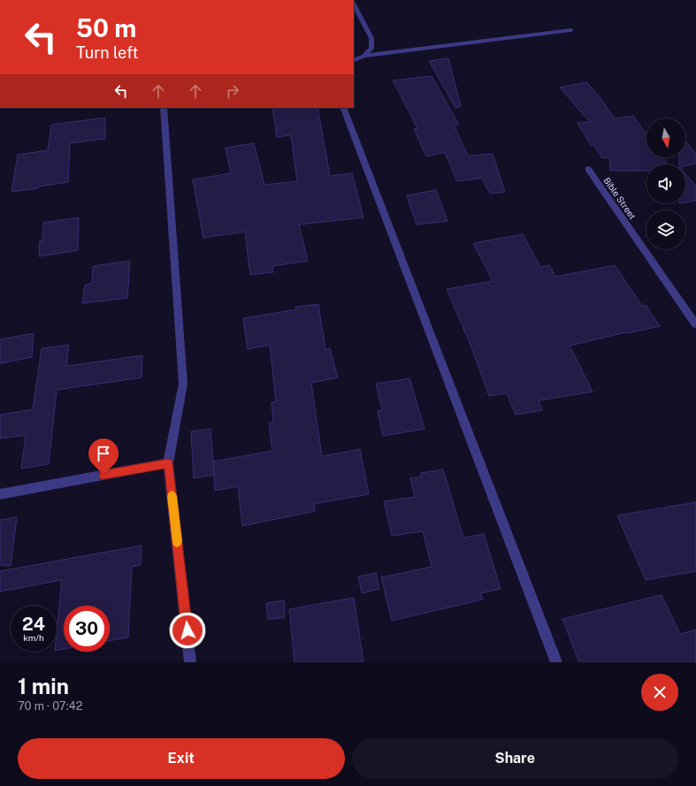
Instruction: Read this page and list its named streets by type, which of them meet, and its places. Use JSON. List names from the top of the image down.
{
  "streets": {
    "street": ["Bible Street"]
  },
  "north": "bottom",
  "page": {
    "turn": ["50 m", "Turn left"],
    "speed": "24 km/h",
    "limit": "30",
    "heading": ["1 min", "70 m · 07:42"],
    "buttons": ["Exit", "Share"]
  }
}
